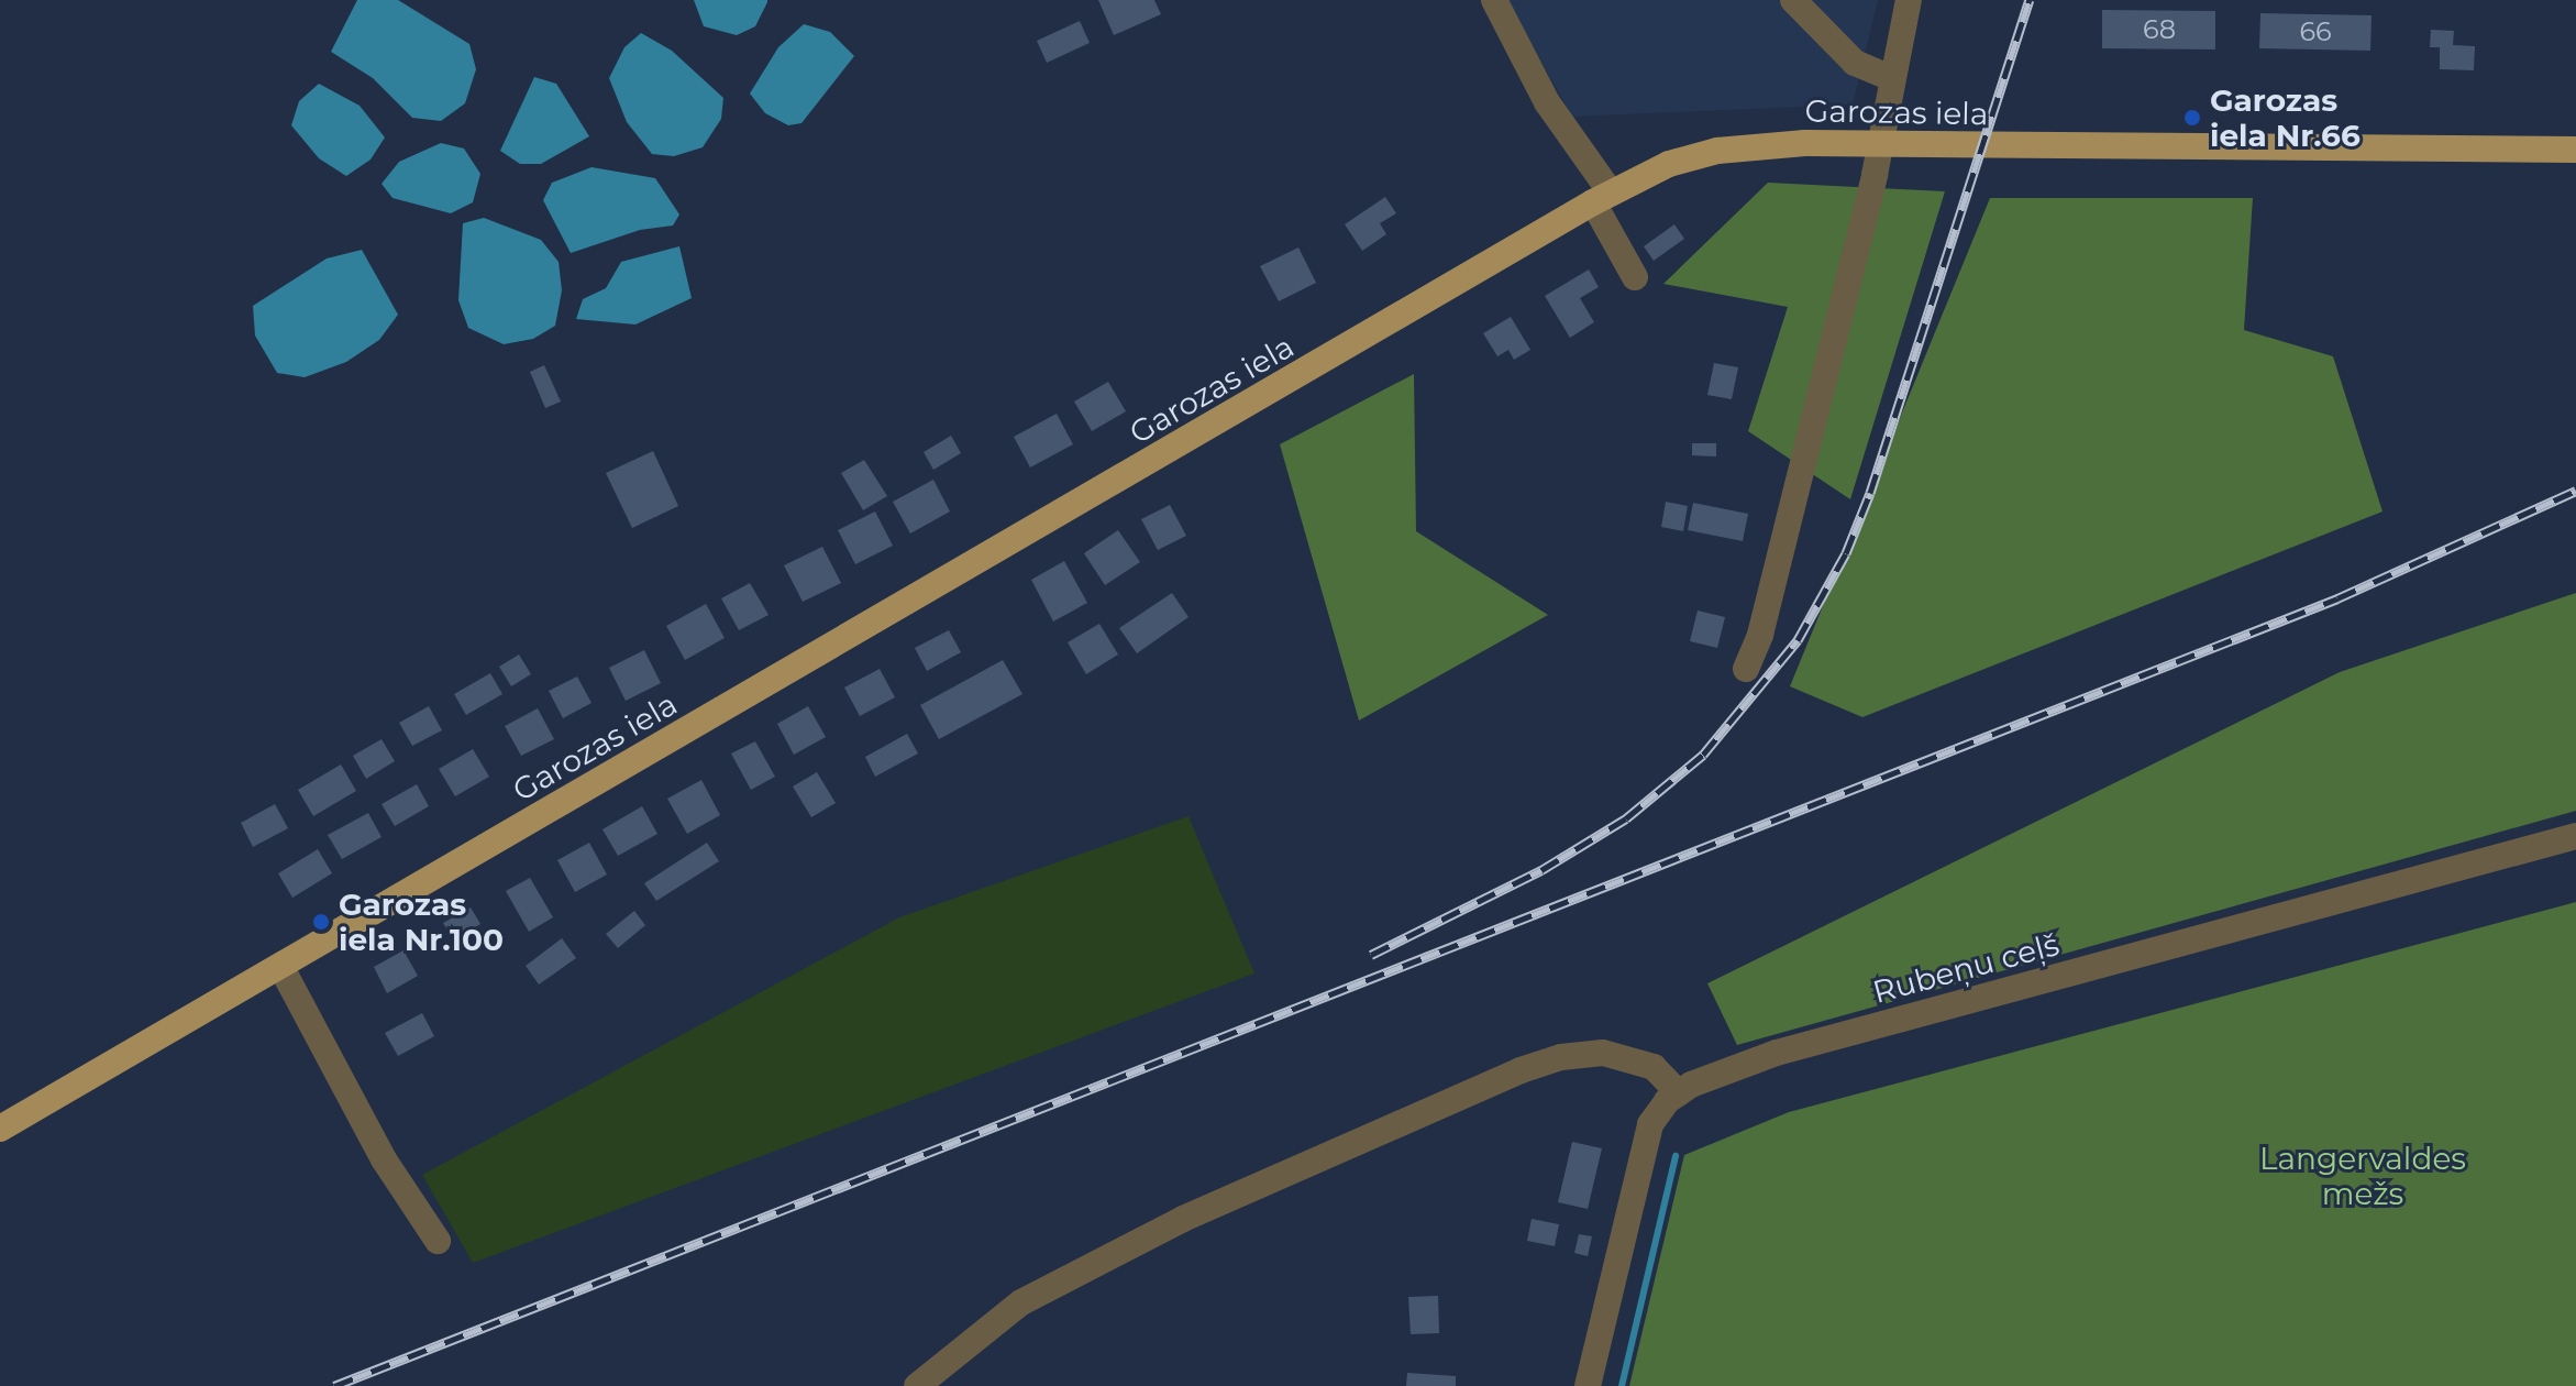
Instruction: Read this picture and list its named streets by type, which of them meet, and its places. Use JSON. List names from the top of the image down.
{
  "streets": {
    "main road": ["Garozas iela"],
    "street": ["Rubeņu ceļš"]
  },
  "parks": ["Langervaldes mežs"],
  "places": ["Garozas iela Nr.66", "Garozas iela Nr.100"],
  "house_numbers": ["68", "66"]
}
